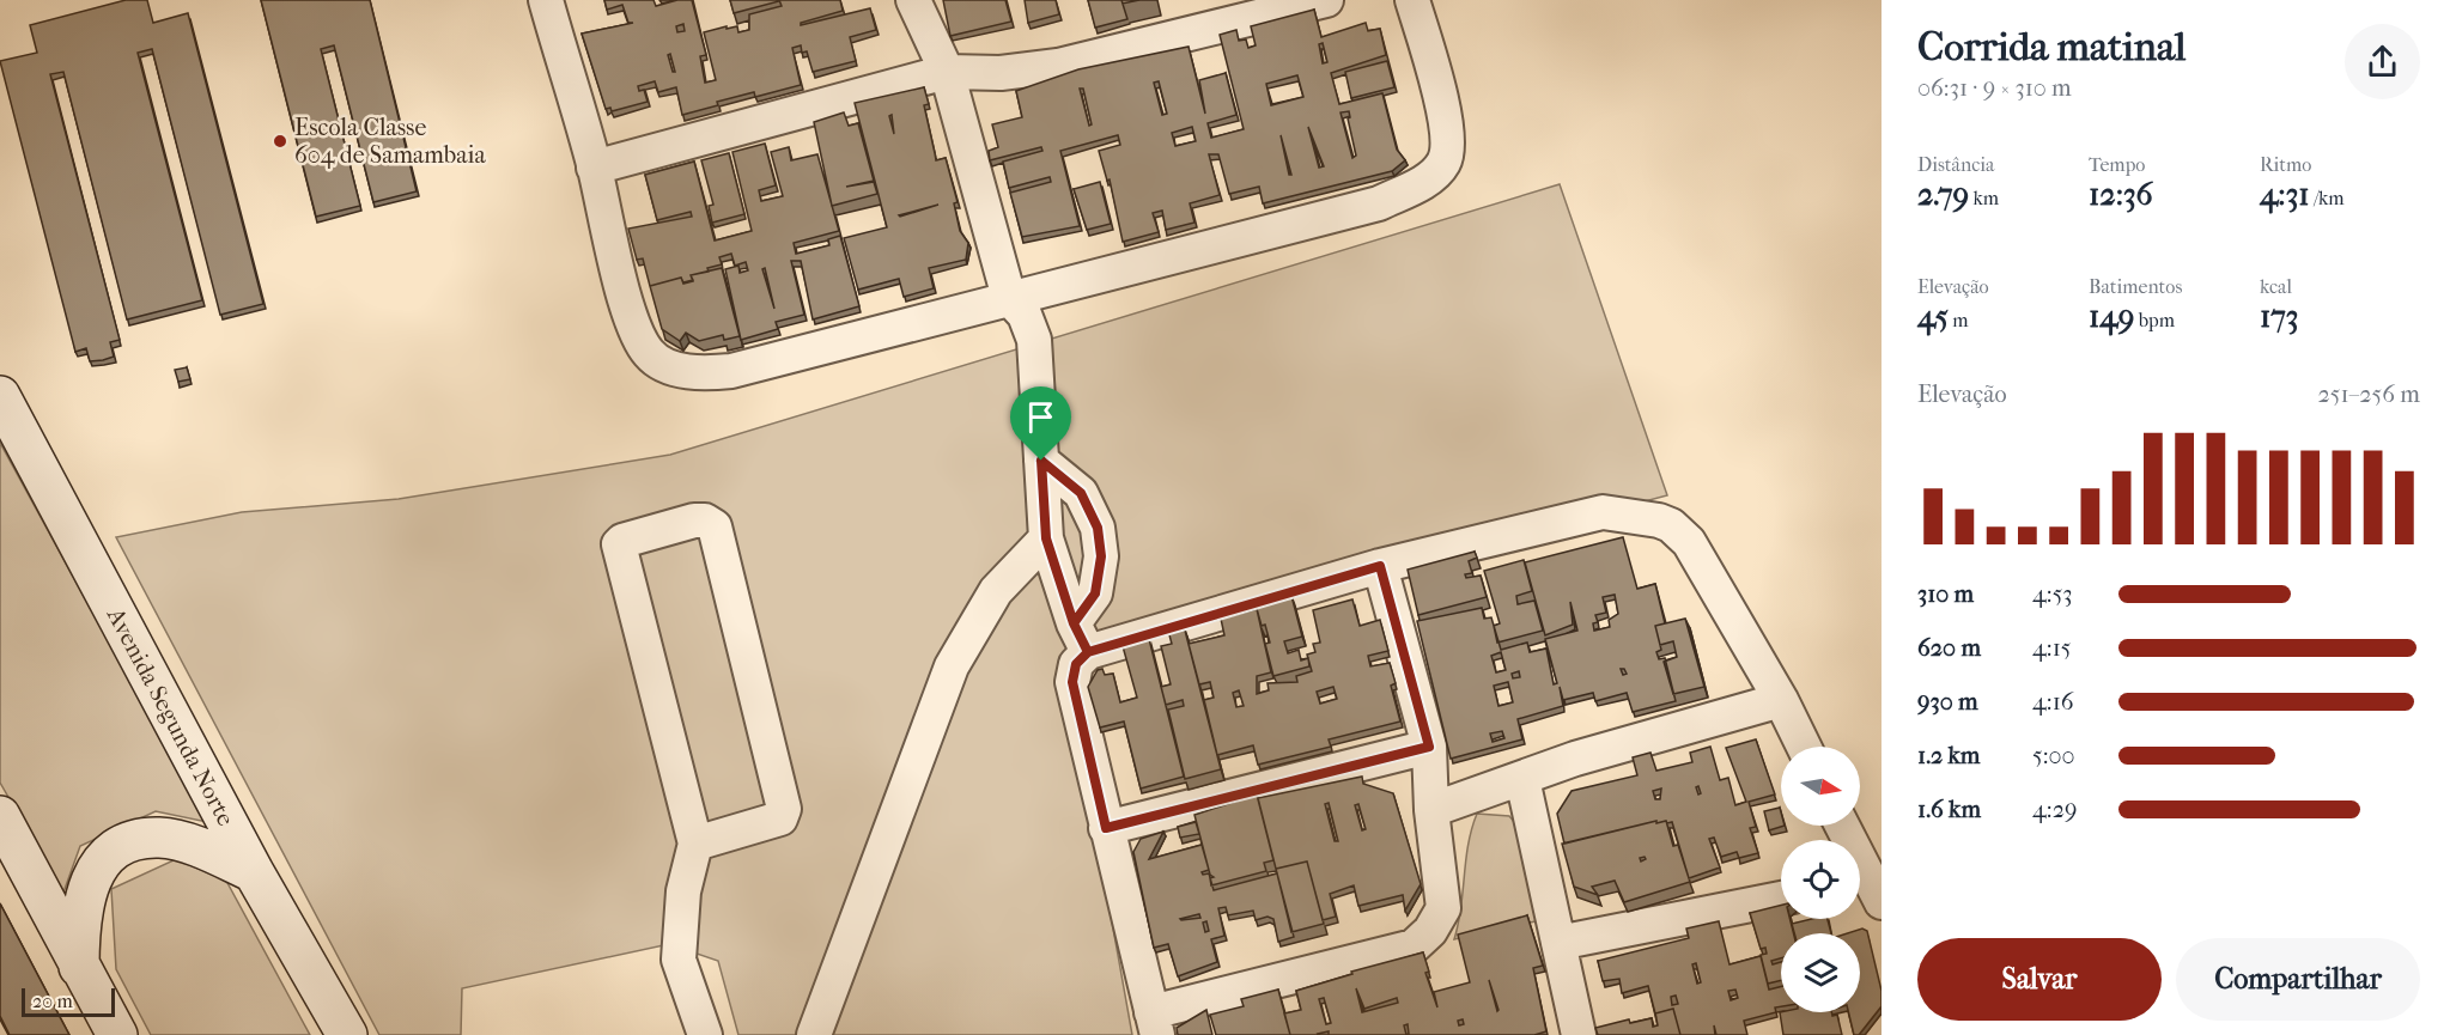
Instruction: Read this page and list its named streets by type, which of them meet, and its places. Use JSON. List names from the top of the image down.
{
  "streets": {
    "main road": ["Avenida Segunda Norte"]
  },
  "places": ["Escola Classe 604 de Samambaia"],
  "scale_bar": "20 m",
  "north": "right",
  "page": {
    "heading": ["Corrida matinal", "06:31 · 9 × 310 m"],
    "stats": [
      ["Distância", "2.79 km"],
      ["Tempo", "12:36"],
      ["Ritmo", "4:31 /km"],
      ["Elevação", "45 m"],
      ["Batimentos", "149 bpm"],
      ["kcal", "173"]
    ],
    "chart": ["Elevação", "251–256 m"],
    "list": [
      {
        "name": "310 m",
        "note": "4:53"
      },
      {
        "name": "620 m",
        "note": "4:15"
      },
      {
        "name": "930 m",
        "note": "4:16"
      },
      {
        "name": "1.2 km",
        "note": "5:00"
      },
      {
        "name": "1.6 km",
        "note": "4:29"
      }
    ],
    "buttons": ["Salvar", "Compartilhar"],
    "scale": "20 m"
  }
}
